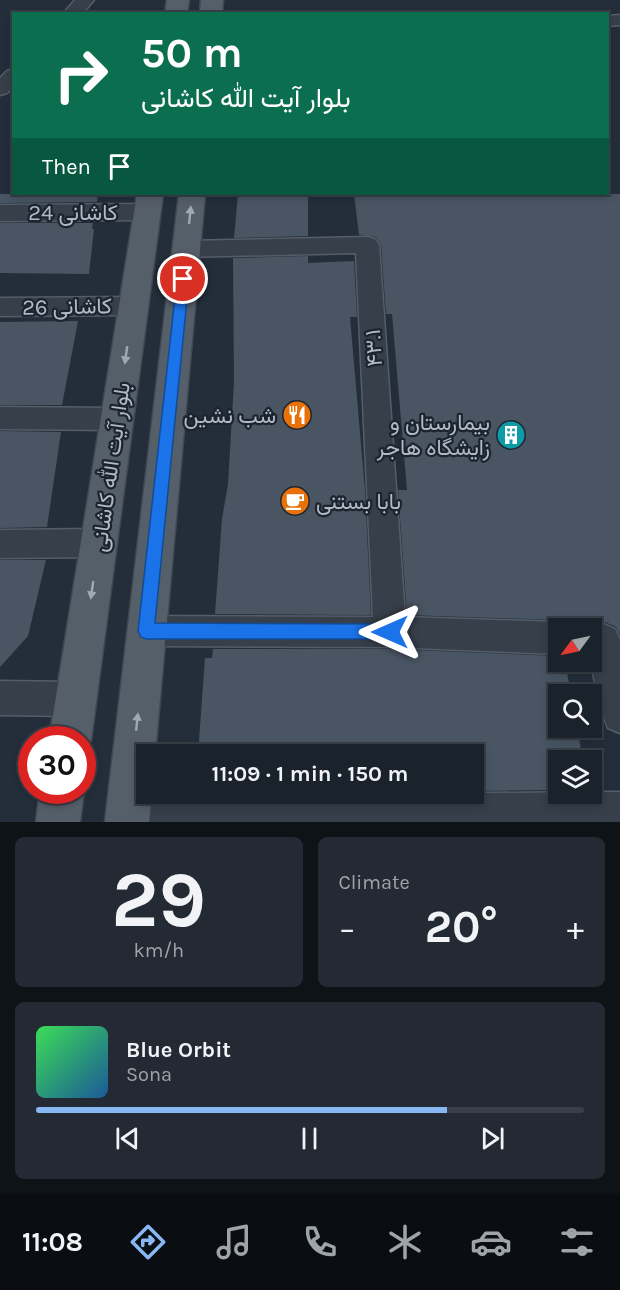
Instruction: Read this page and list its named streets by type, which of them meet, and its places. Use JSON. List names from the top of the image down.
{
  "streets": {
    "main road": ["بلوار آیت الله کاشانی"],
    "street": ["کاشانی 24", "کاشانی 26", "۴۳.۱"]
  },
  "crossings": [
    ["کاشانی 24", "بلوار آیت الله کاشانی"],
    ["کاشانی 26", "بلوار آیت الله کاشانی"]
  ],
  "places": {
    "restaurant": ["شب نشین"],
    "building": ["بیمارستان و زایشگاه هاجر"],
    "cafe": ["بابا بستنی"]
  },
  "north": "bottom left",
  "page": {
    "turn": ["50 m", "بلوار آیت الله کاشانی"],
    "then": "Then",
    "limit": "30",
    "trip": "11:09 · 1 min · 150 m",
    "tile": [
      ["29", "km/h"],
      "Climate"
    ],
    "heat": ["−", "20°", "+"],
    "song": ["Blue Orbit", "Sona"],
    "tabs": "11:08"
  }
}
